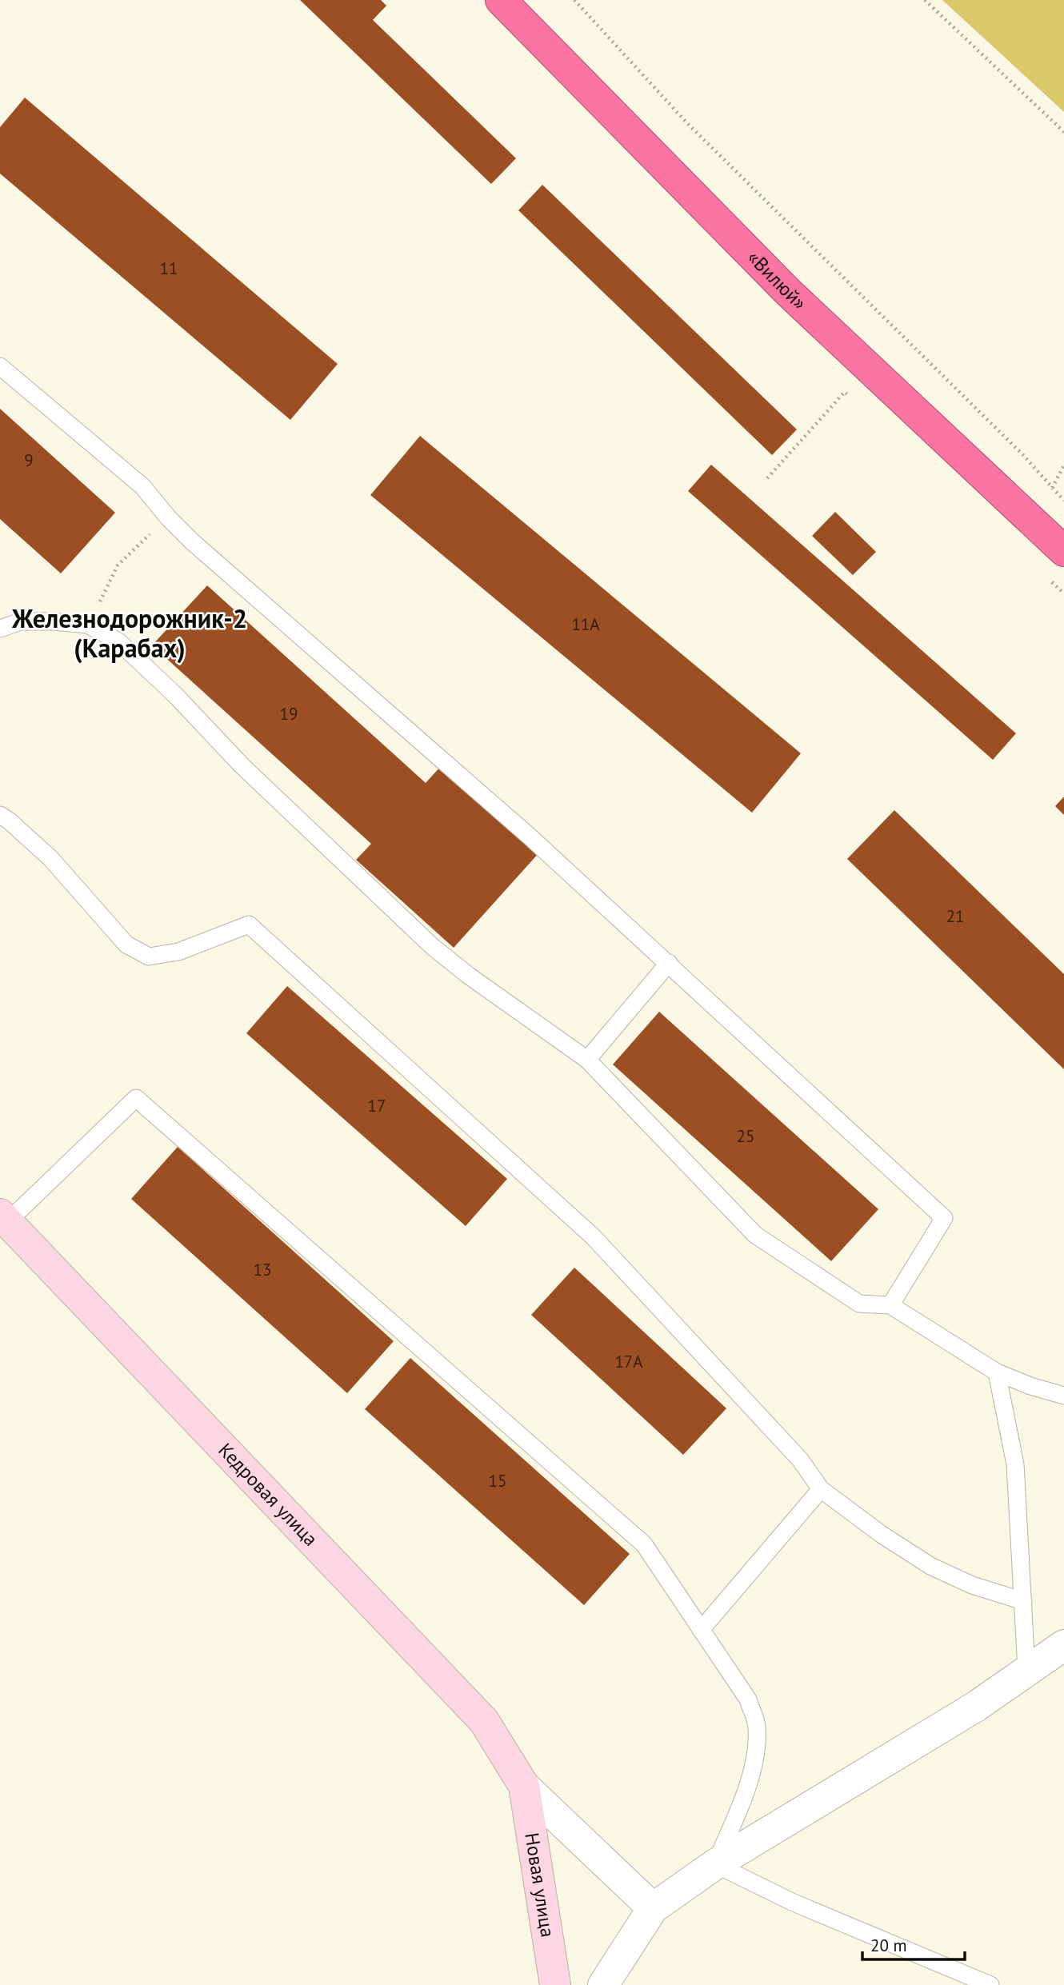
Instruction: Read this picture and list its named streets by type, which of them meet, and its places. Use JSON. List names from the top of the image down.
{
  "streets": {
    "highway": ["«Вилюй»"],
    "street": ["Кедровая улица", "Новая улица"]
  },
  "crossings": [
    ["Кедровая улица", "Новая улица"]
  ],
  "districts": ["Железнодорожник-2 (Карабах)"],
  "house_numbers": [
    "11",
    "9",
    "11А",
    "19",
    "21",
    "17",
    "25",
    "13",
    "17А",
    "15"
  ],
  "scale_bar": "20 m"
}
